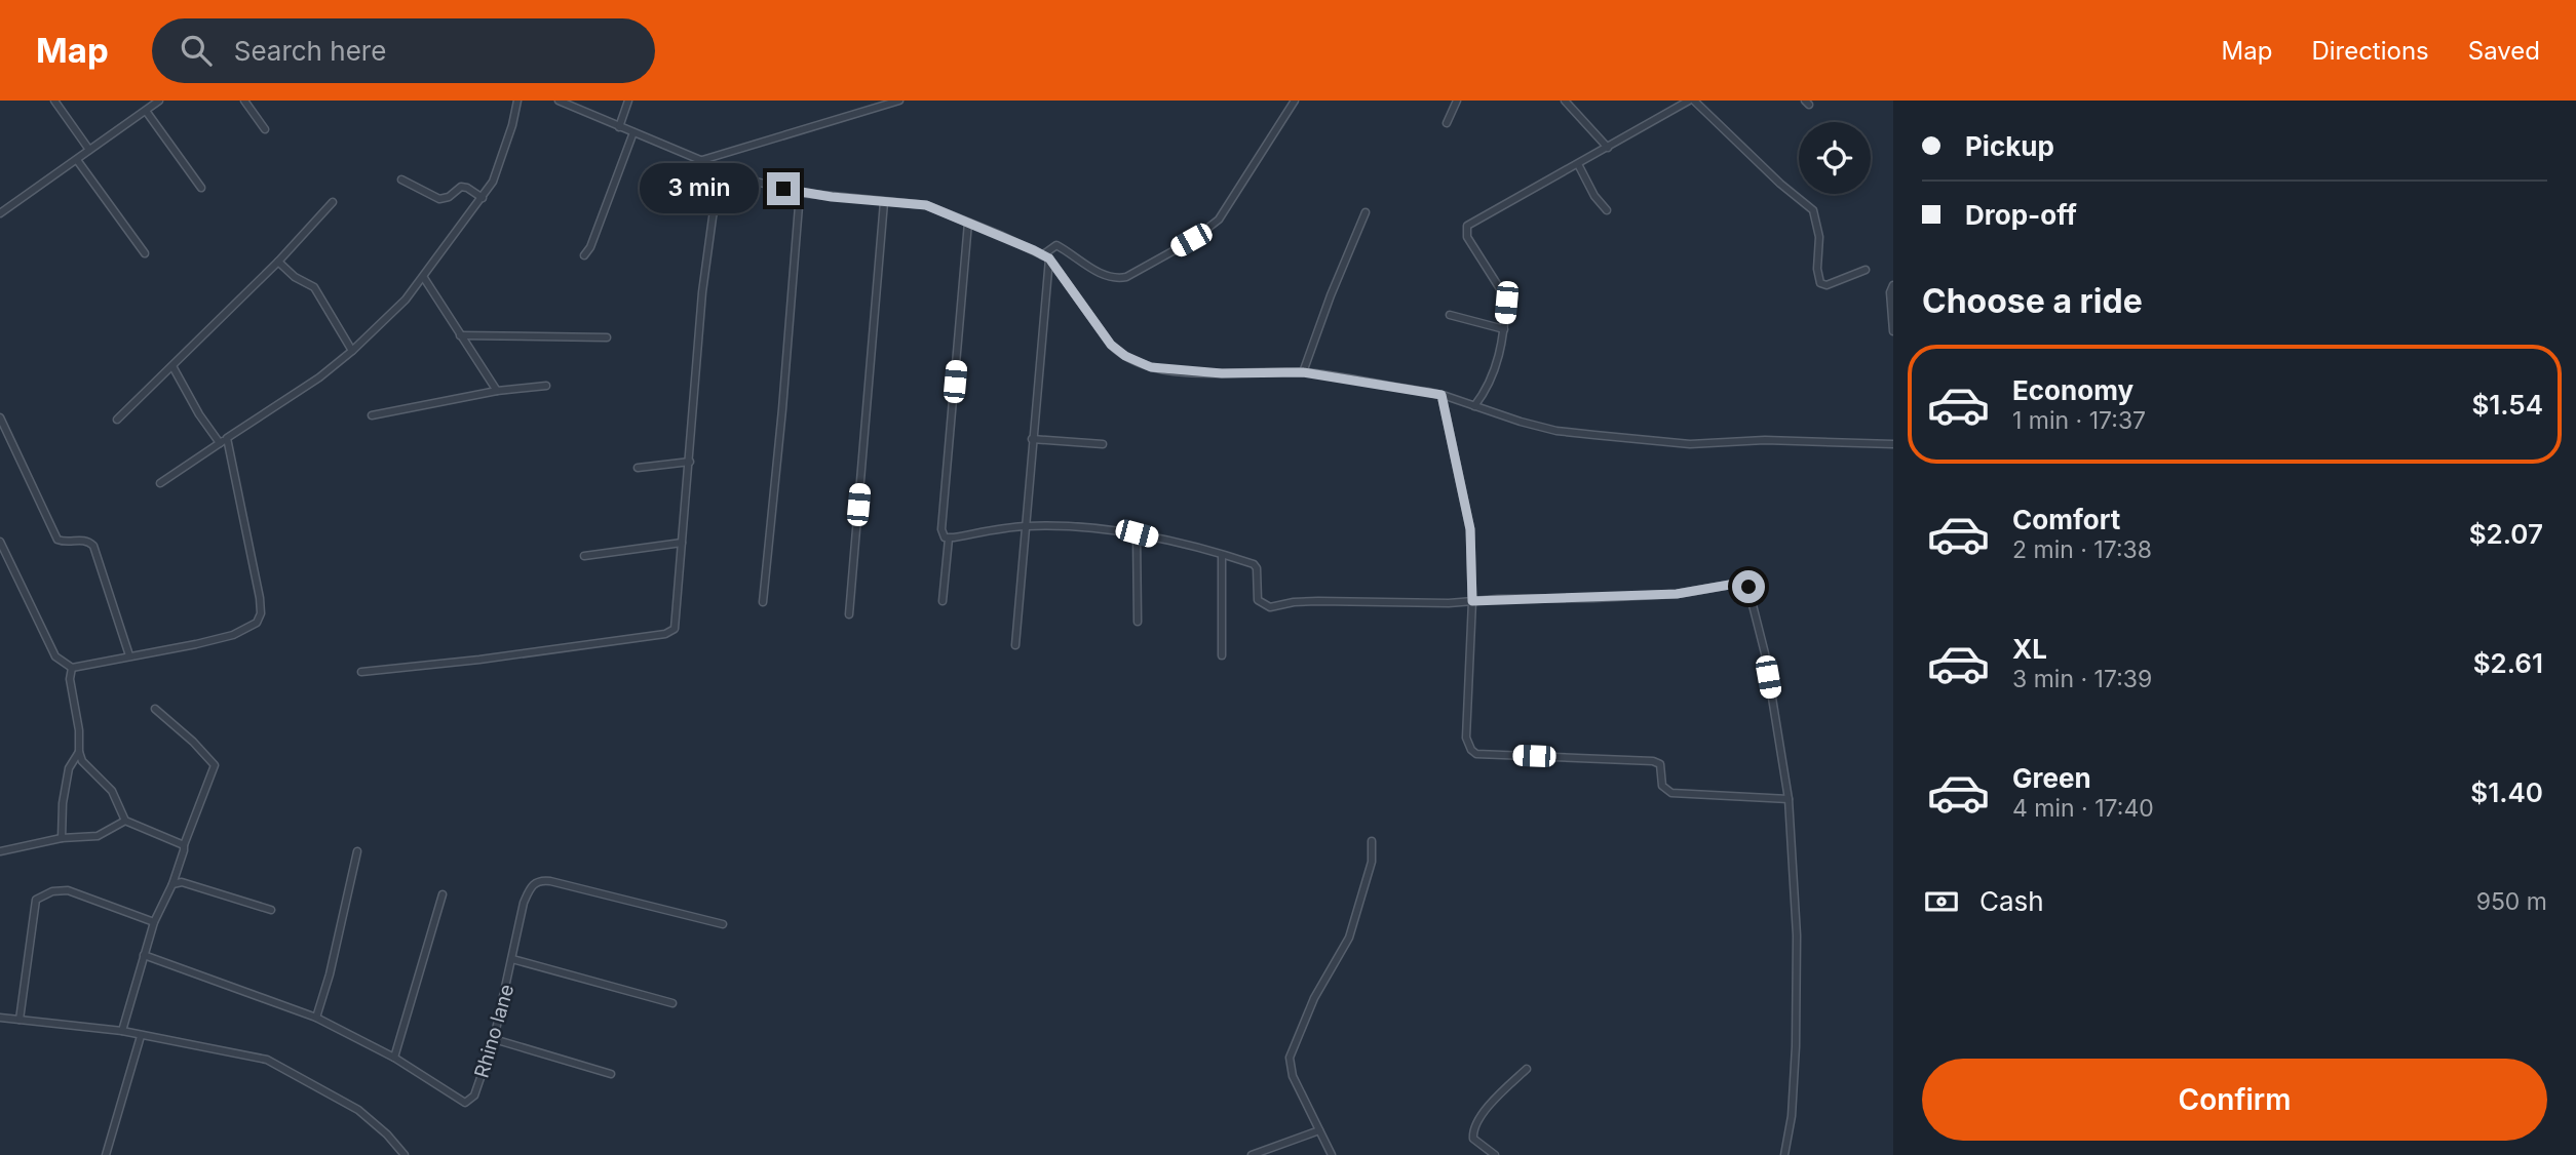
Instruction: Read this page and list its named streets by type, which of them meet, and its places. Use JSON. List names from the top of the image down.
{
  "streets": {
    "street": ["Rhino lane"]
  },
  "page": {
    "header": "Map",
    "search": "Search here",
    "nav": ["Map", "Directions", "Saved"],
    "banner": ["Pickup", "Drop-off"],
    "bubble": "3 min",
    "heading": "Choose a ride",
    "list": [
      {
        "name": "Economy",
        "note": "1 min · 17:37",
        "value": "$1.54"
      },
      {
        "name": "Comfort",
        "note": "2 min · 17:38",
        "value": "$2.07"
      },
      {
        "name": "XL",
        "note": "3 min · 17:39",
        "value": "$2.61"
      },
      {
        "name": "Green",
        "note": "4 min · 17:40",
        "value": "$1.40"
      }
    ],
    "pay": ["Cash", "950 m"],
    "buttons": "Confirm"
  }
}
